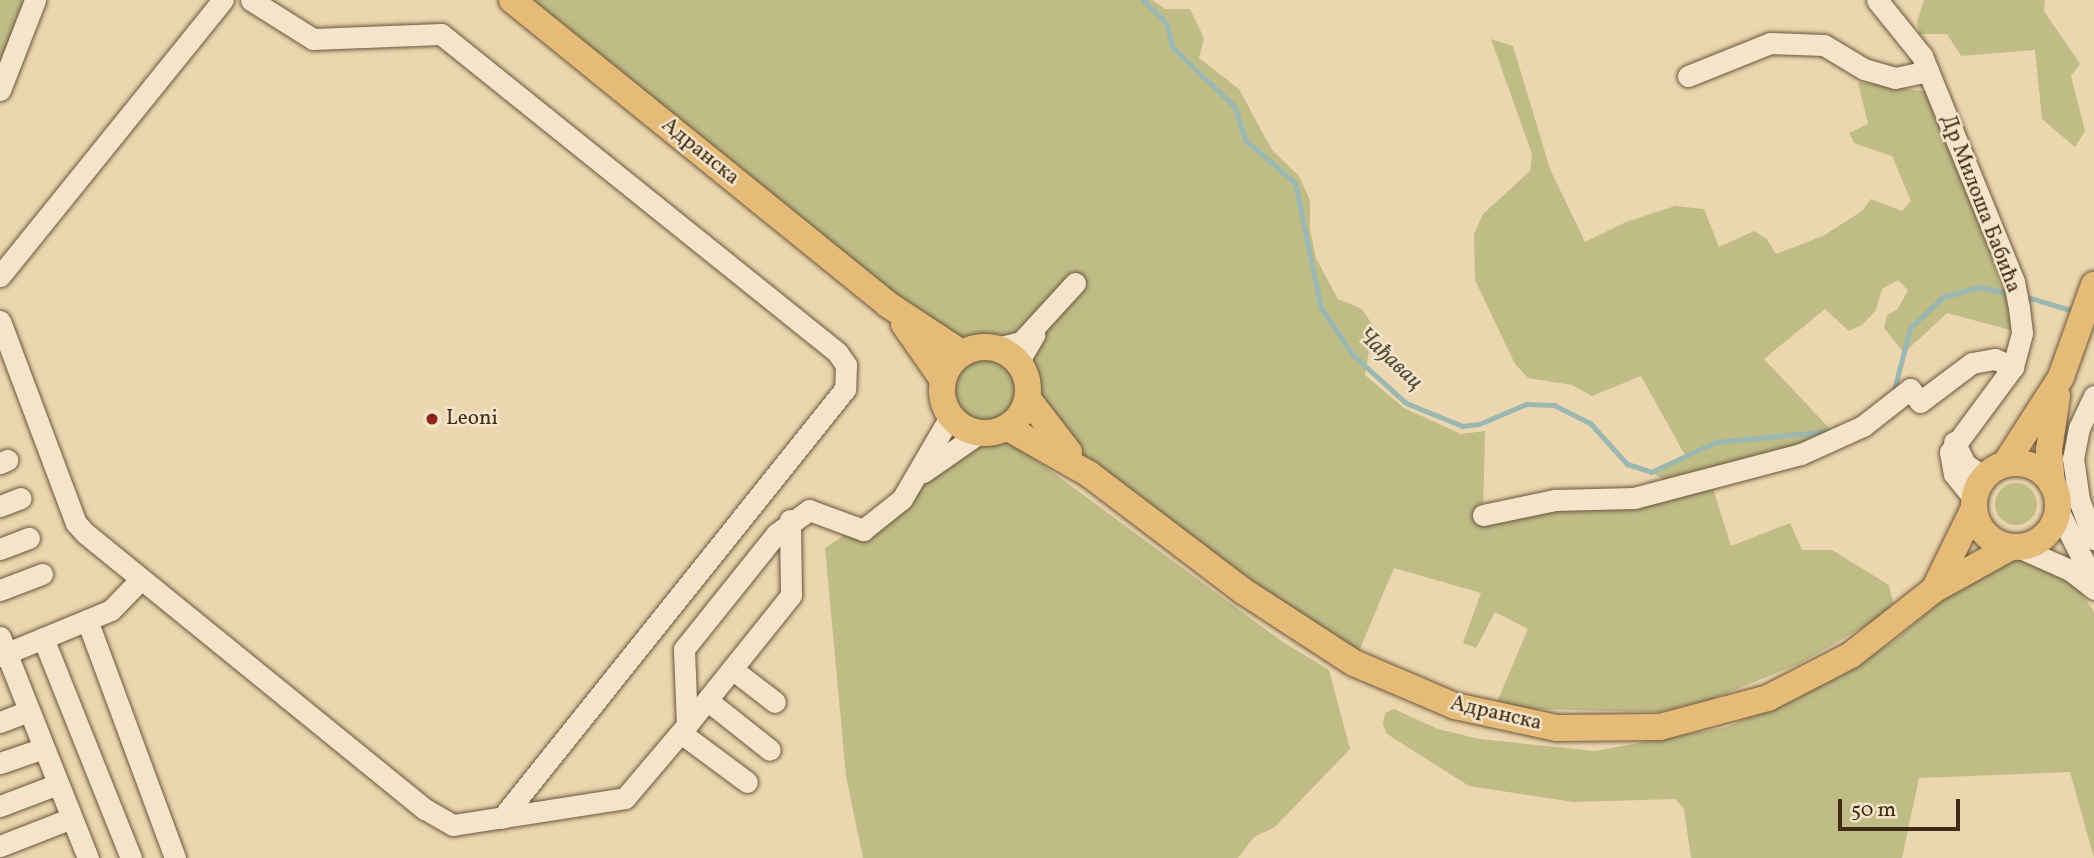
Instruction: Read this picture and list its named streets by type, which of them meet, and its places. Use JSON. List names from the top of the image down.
{
  "streets": {
    "main road": ["Адранска"],
    "street": ["Др Милоша Бабића"]
  },
  "crossings": [
    ["Адранска", "Др Милоша Бабића"]
  ],
  "water": ["Чађавац"],
  "places": ["Leoni"],
  "scale_bar": "50 m"
}
